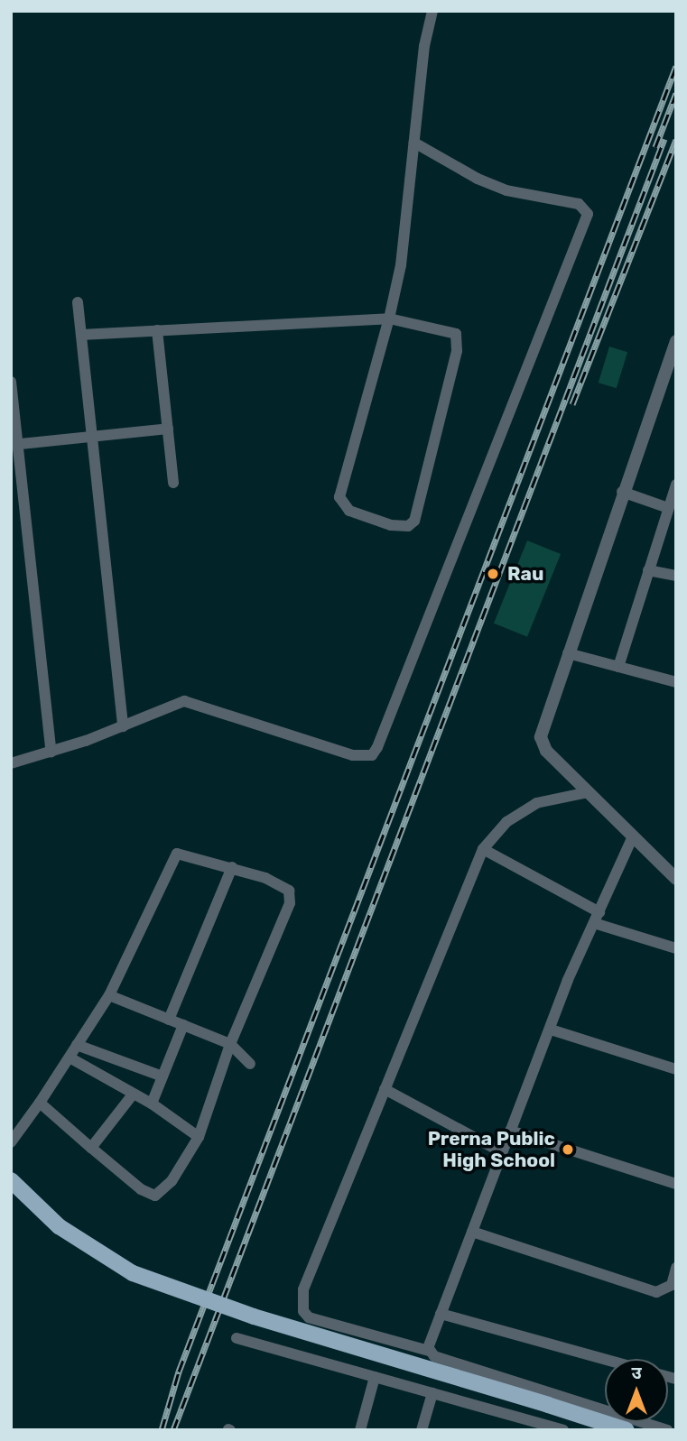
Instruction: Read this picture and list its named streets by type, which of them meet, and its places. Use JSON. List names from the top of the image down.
{
  "places": ["Rau", "Prerna Public High School"],
  "north": "top"
}
